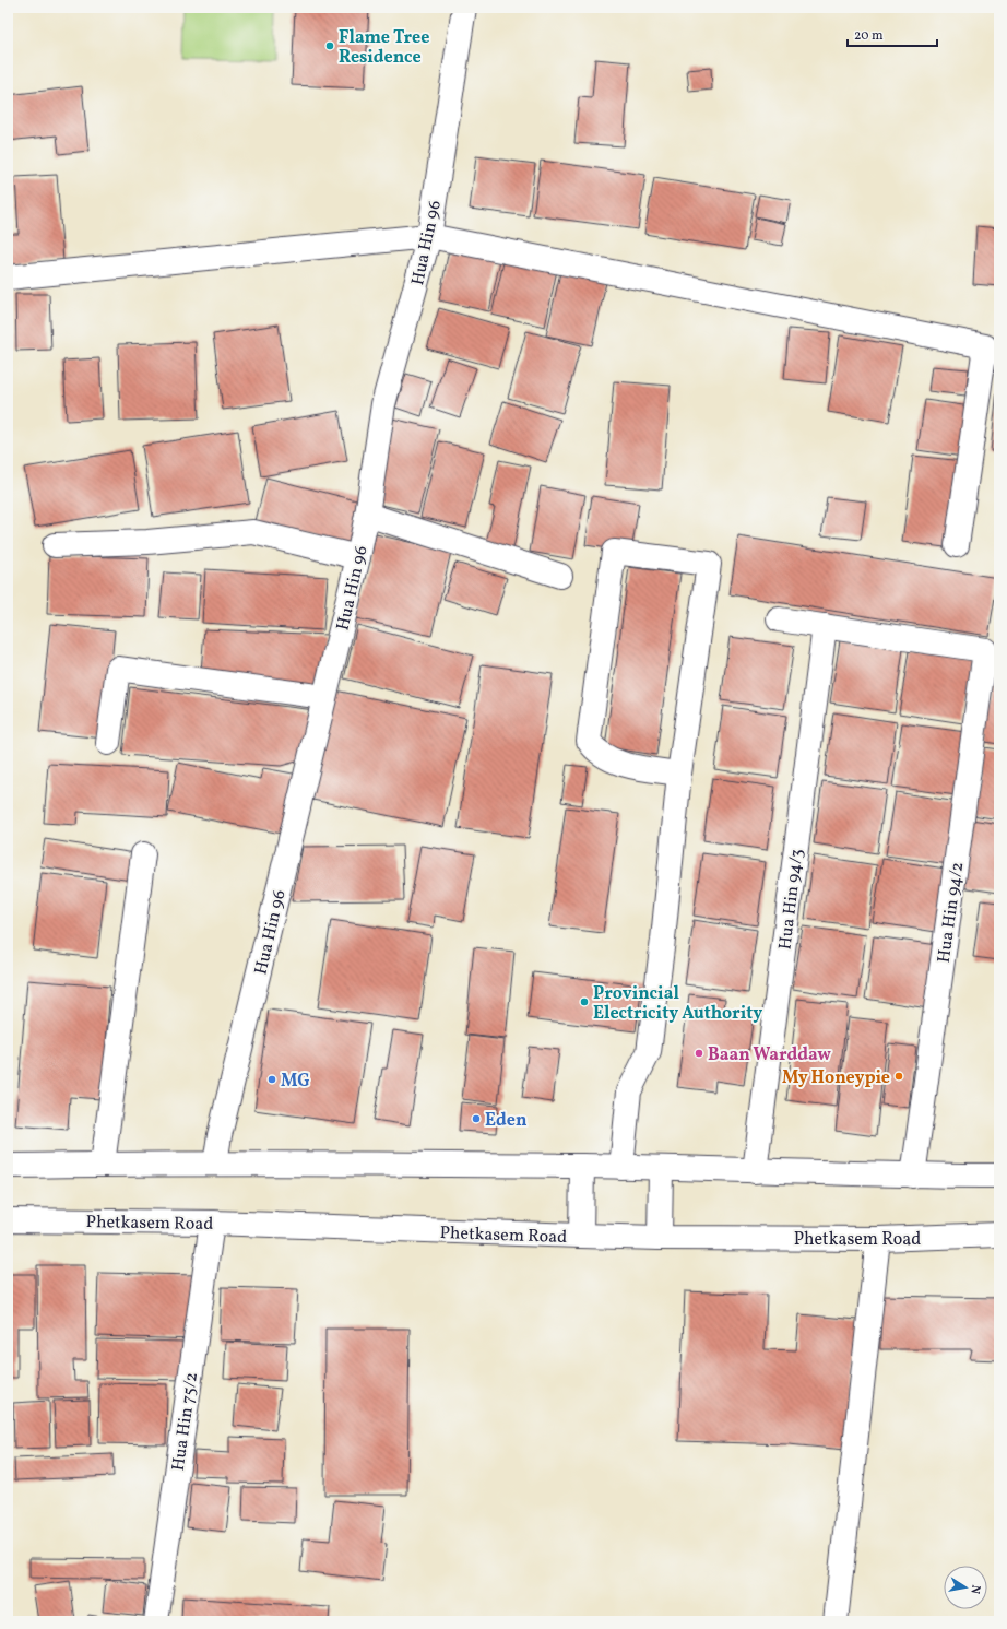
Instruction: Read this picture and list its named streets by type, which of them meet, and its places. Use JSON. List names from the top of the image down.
{
  "streets": {
    "street": [
      "Hua Hin 96",
      "Hua Hin 94/3",
      "Hua Hin 94/2",
      "Phetkasem Road",
      "Hua Hin 75/2"
    ]
  },
  "crossings": [
    ["Hua Hin 94/3", "Hua Hin 94/2"],
    ["Phetkasem Road", "Hua Hin 75/2"]
  ],
  "places": [
    "Flame Tree Residence",
    "Provincial Electricity Authority",
    "Baan Warddaw",
    "My Honeypie",
    "MG",
    "Eden"
  ],
  "scale_bar": "20 m",
  "north": "right"
}
